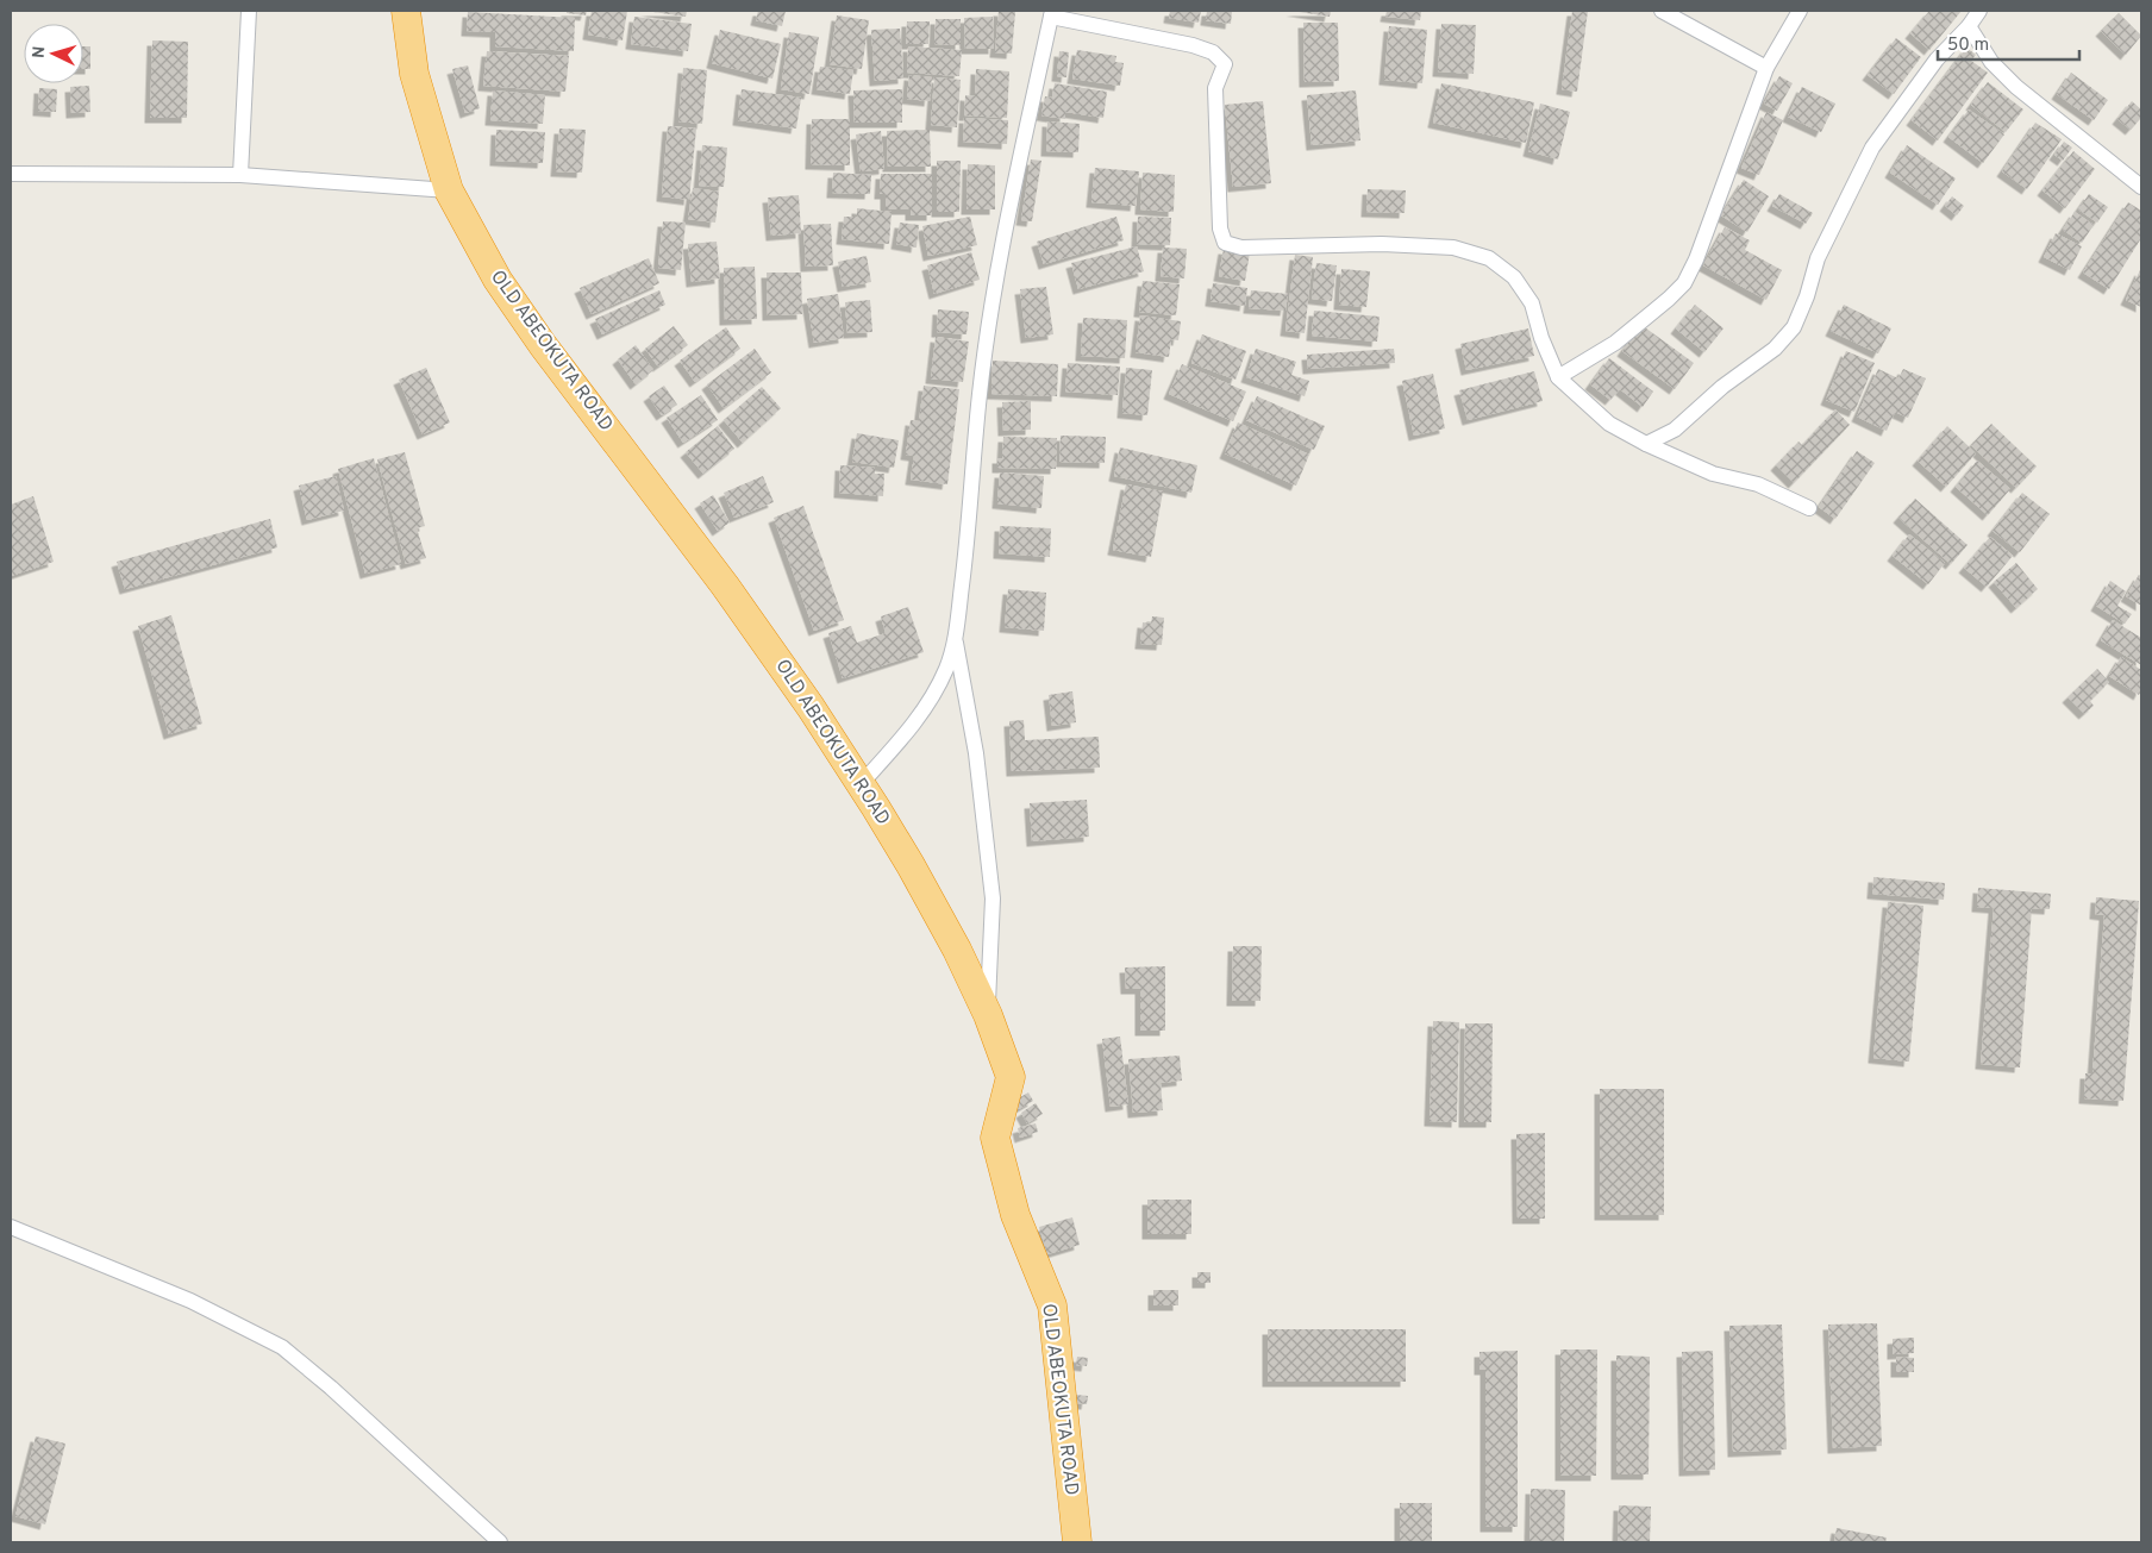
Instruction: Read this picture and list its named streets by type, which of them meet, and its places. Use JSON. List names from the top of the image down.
{
  "streets": {
    "highway": ["OLD ABEOKUTA ROAD"]
  },
  "scale_bar": "50 m",
  "north": "left"
}
